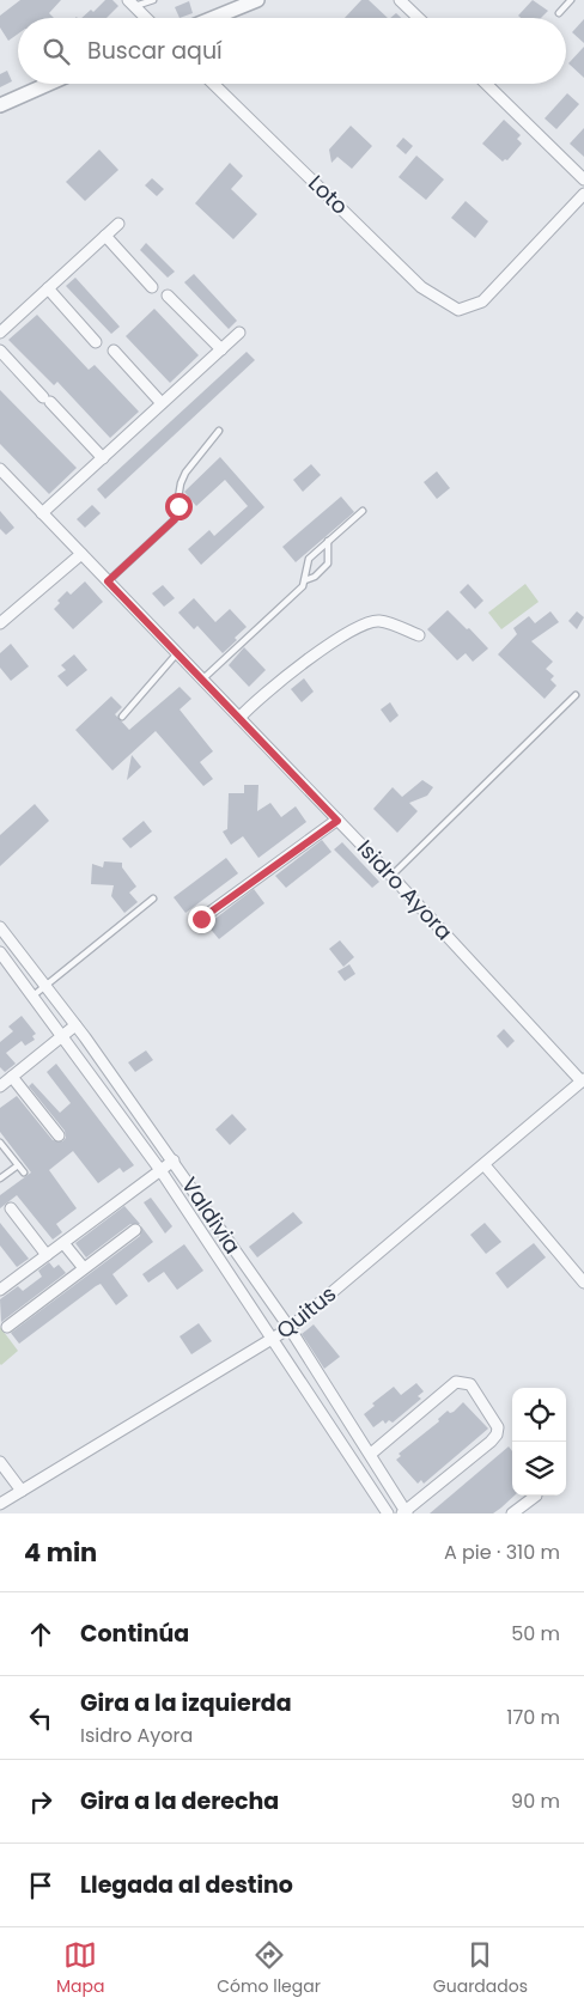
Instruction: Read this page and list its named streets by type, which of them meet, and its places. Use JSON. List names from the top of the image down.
{
  "streets": {
    "street": [
      "Loto",
      "Isidro Ayora",
      "Valdivia",
      "Quitus"
    ]
  },
  "crossings": [
    ["Isidro Ayora", "Quitus"],
    ["Valdivia", "Quitus"]
  ],
  "page": {
    "search": "Buscar aquí",
    "heading": ["4 min", "A pie · 310 m"],
    "list": [
      ["Continúa", "50 m"],
      ["Gira a la izquierda", "Isidro Ayora", "170 m"],
      ["Gira a la derecha", "90 m"],
      "Llegada al destino"
    ],
    "nav": ["Mapa", "Cómo llegar", "Guardados"]
  }
}
